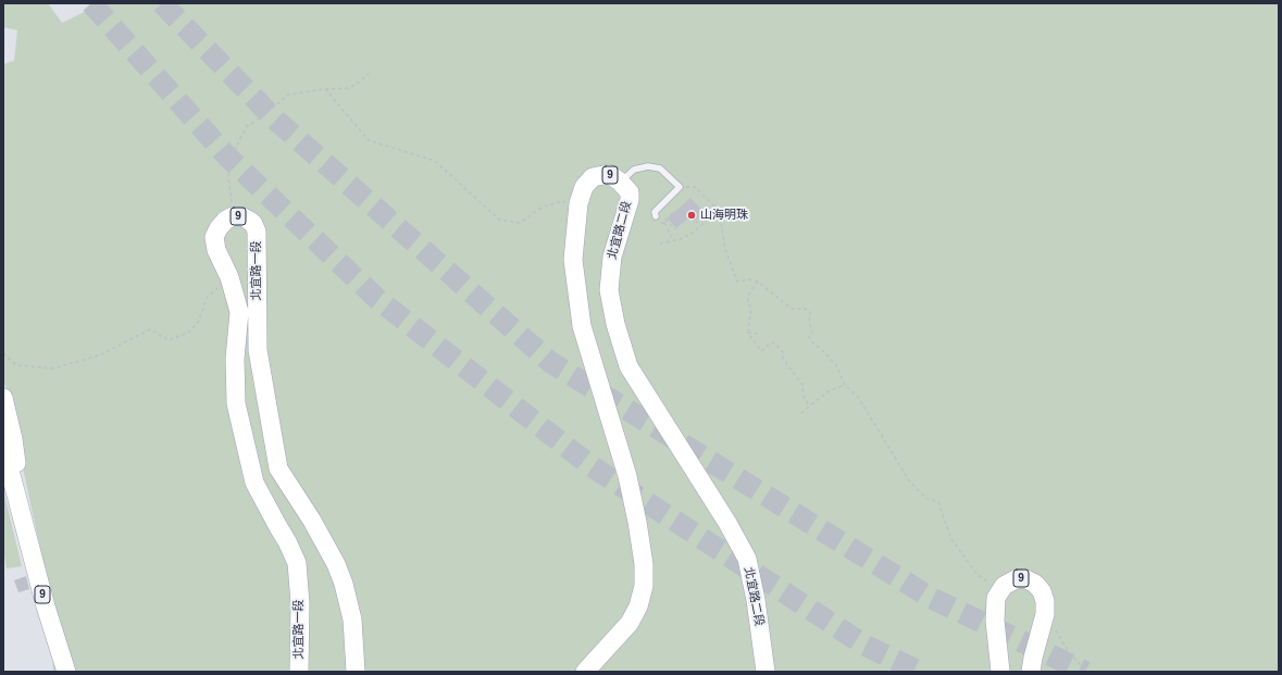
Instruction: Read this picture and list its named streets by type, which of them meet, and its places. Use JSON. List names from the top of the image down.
{
  "streets": {
    "main road": ["9", "北宜路二段", "北宜路一段"]
  },
  "places": ["山海明珠"]
}
